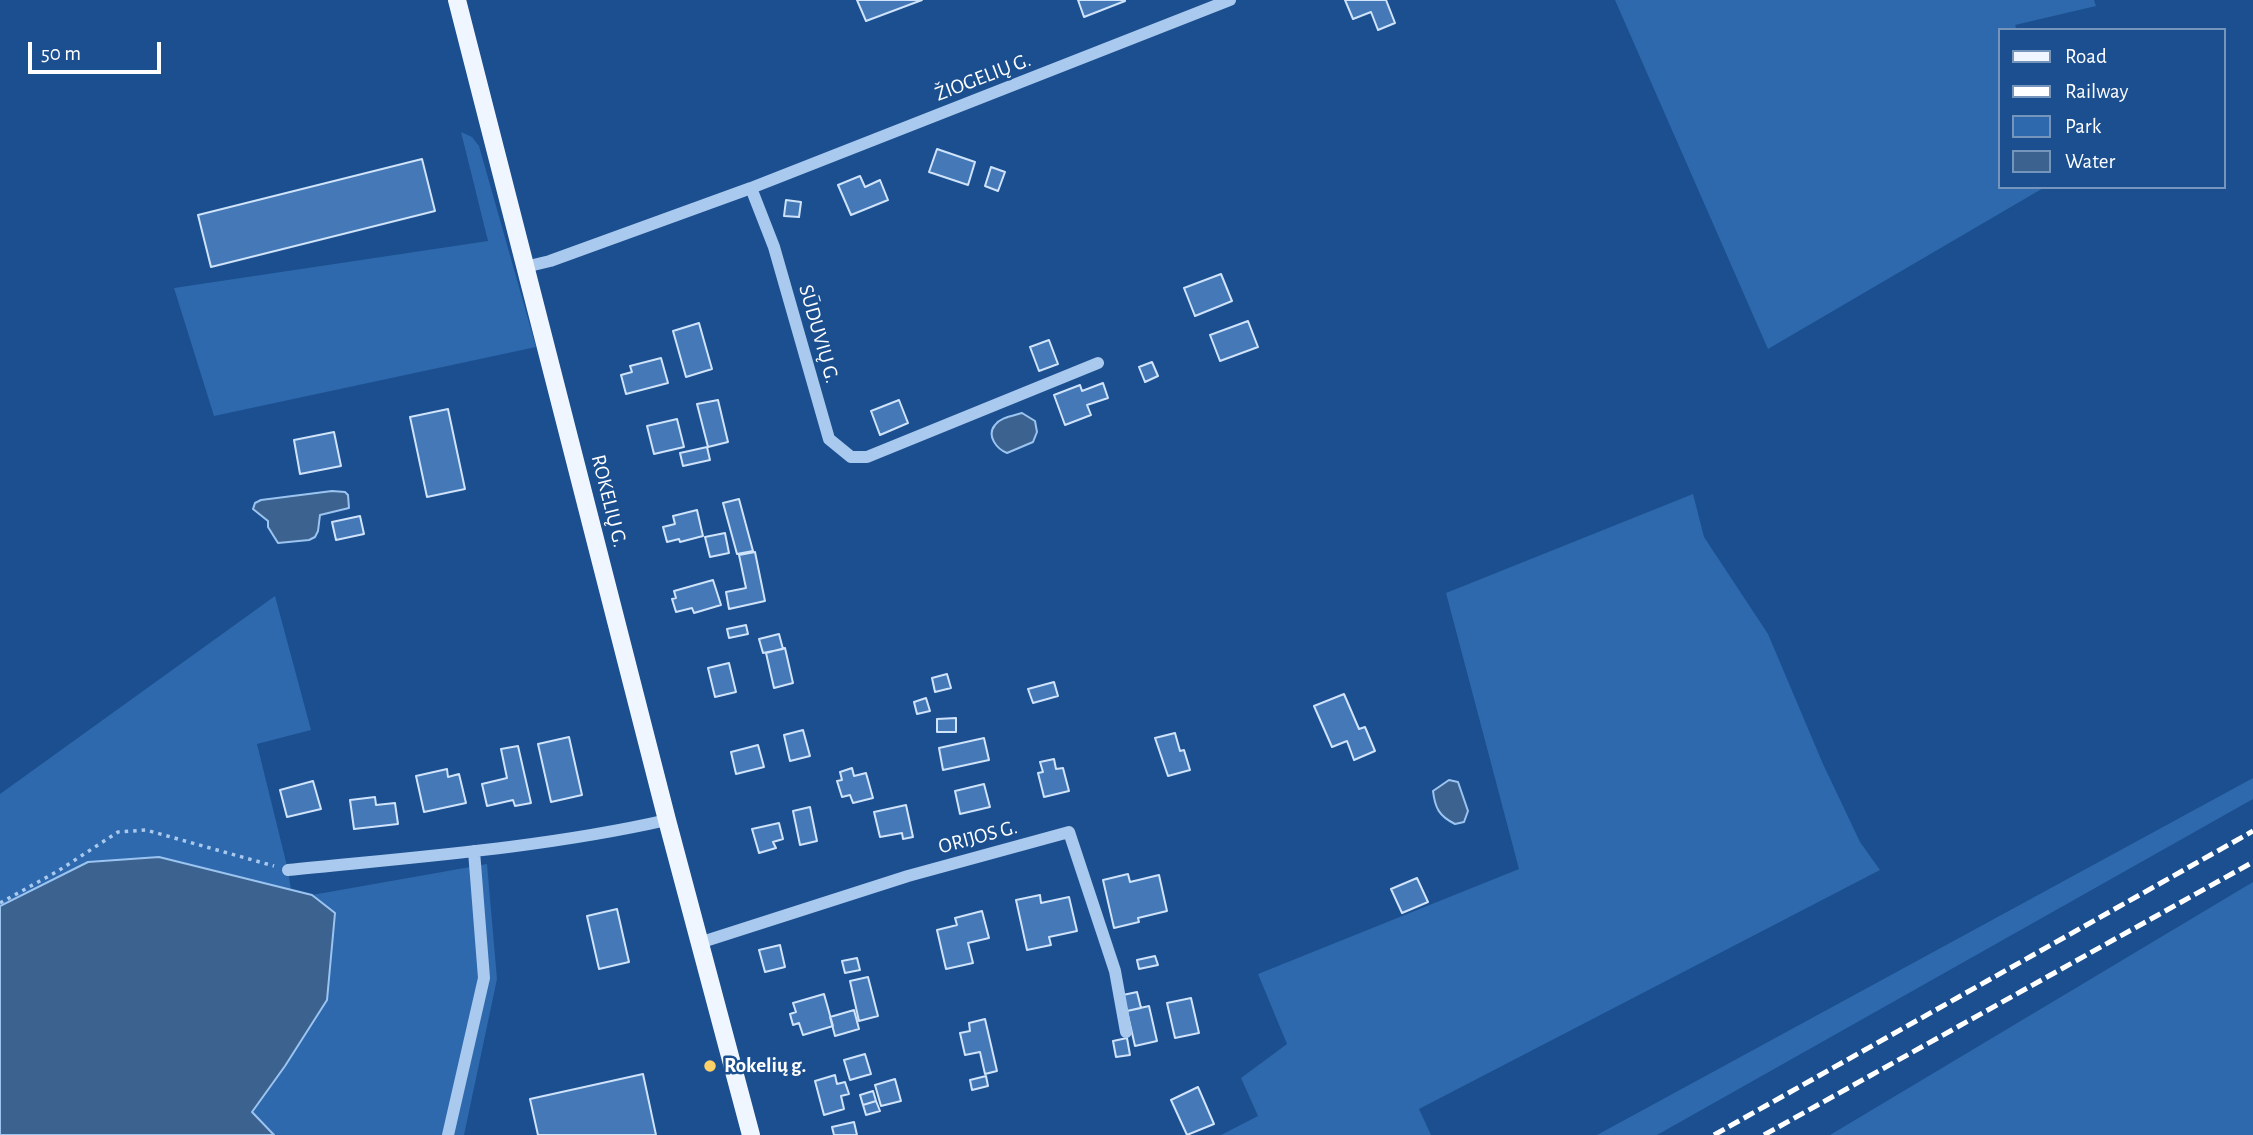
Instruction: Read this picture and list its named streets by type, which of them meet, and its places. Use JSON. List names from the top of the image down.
{
  "streets": {
    "main road": ["ROKELIŲ G."],
    "street": ["ŽIOGELIŲ G.", "SŪDUVIŲ G.", "ORIJOS G."]
  },
  "crossings": [
    ["ŽIOGELIŲ G.", "SŪDUVIŲ G."],
    ["ROKELIŲ G.", "ORIJOS G."]
  ],
  "places": ["Rokelių g."],
  "legend": [
    "Road",
    "Railway",
    "Park",
    "Water"
  ],
  "scale_bar": "50 m"
}
